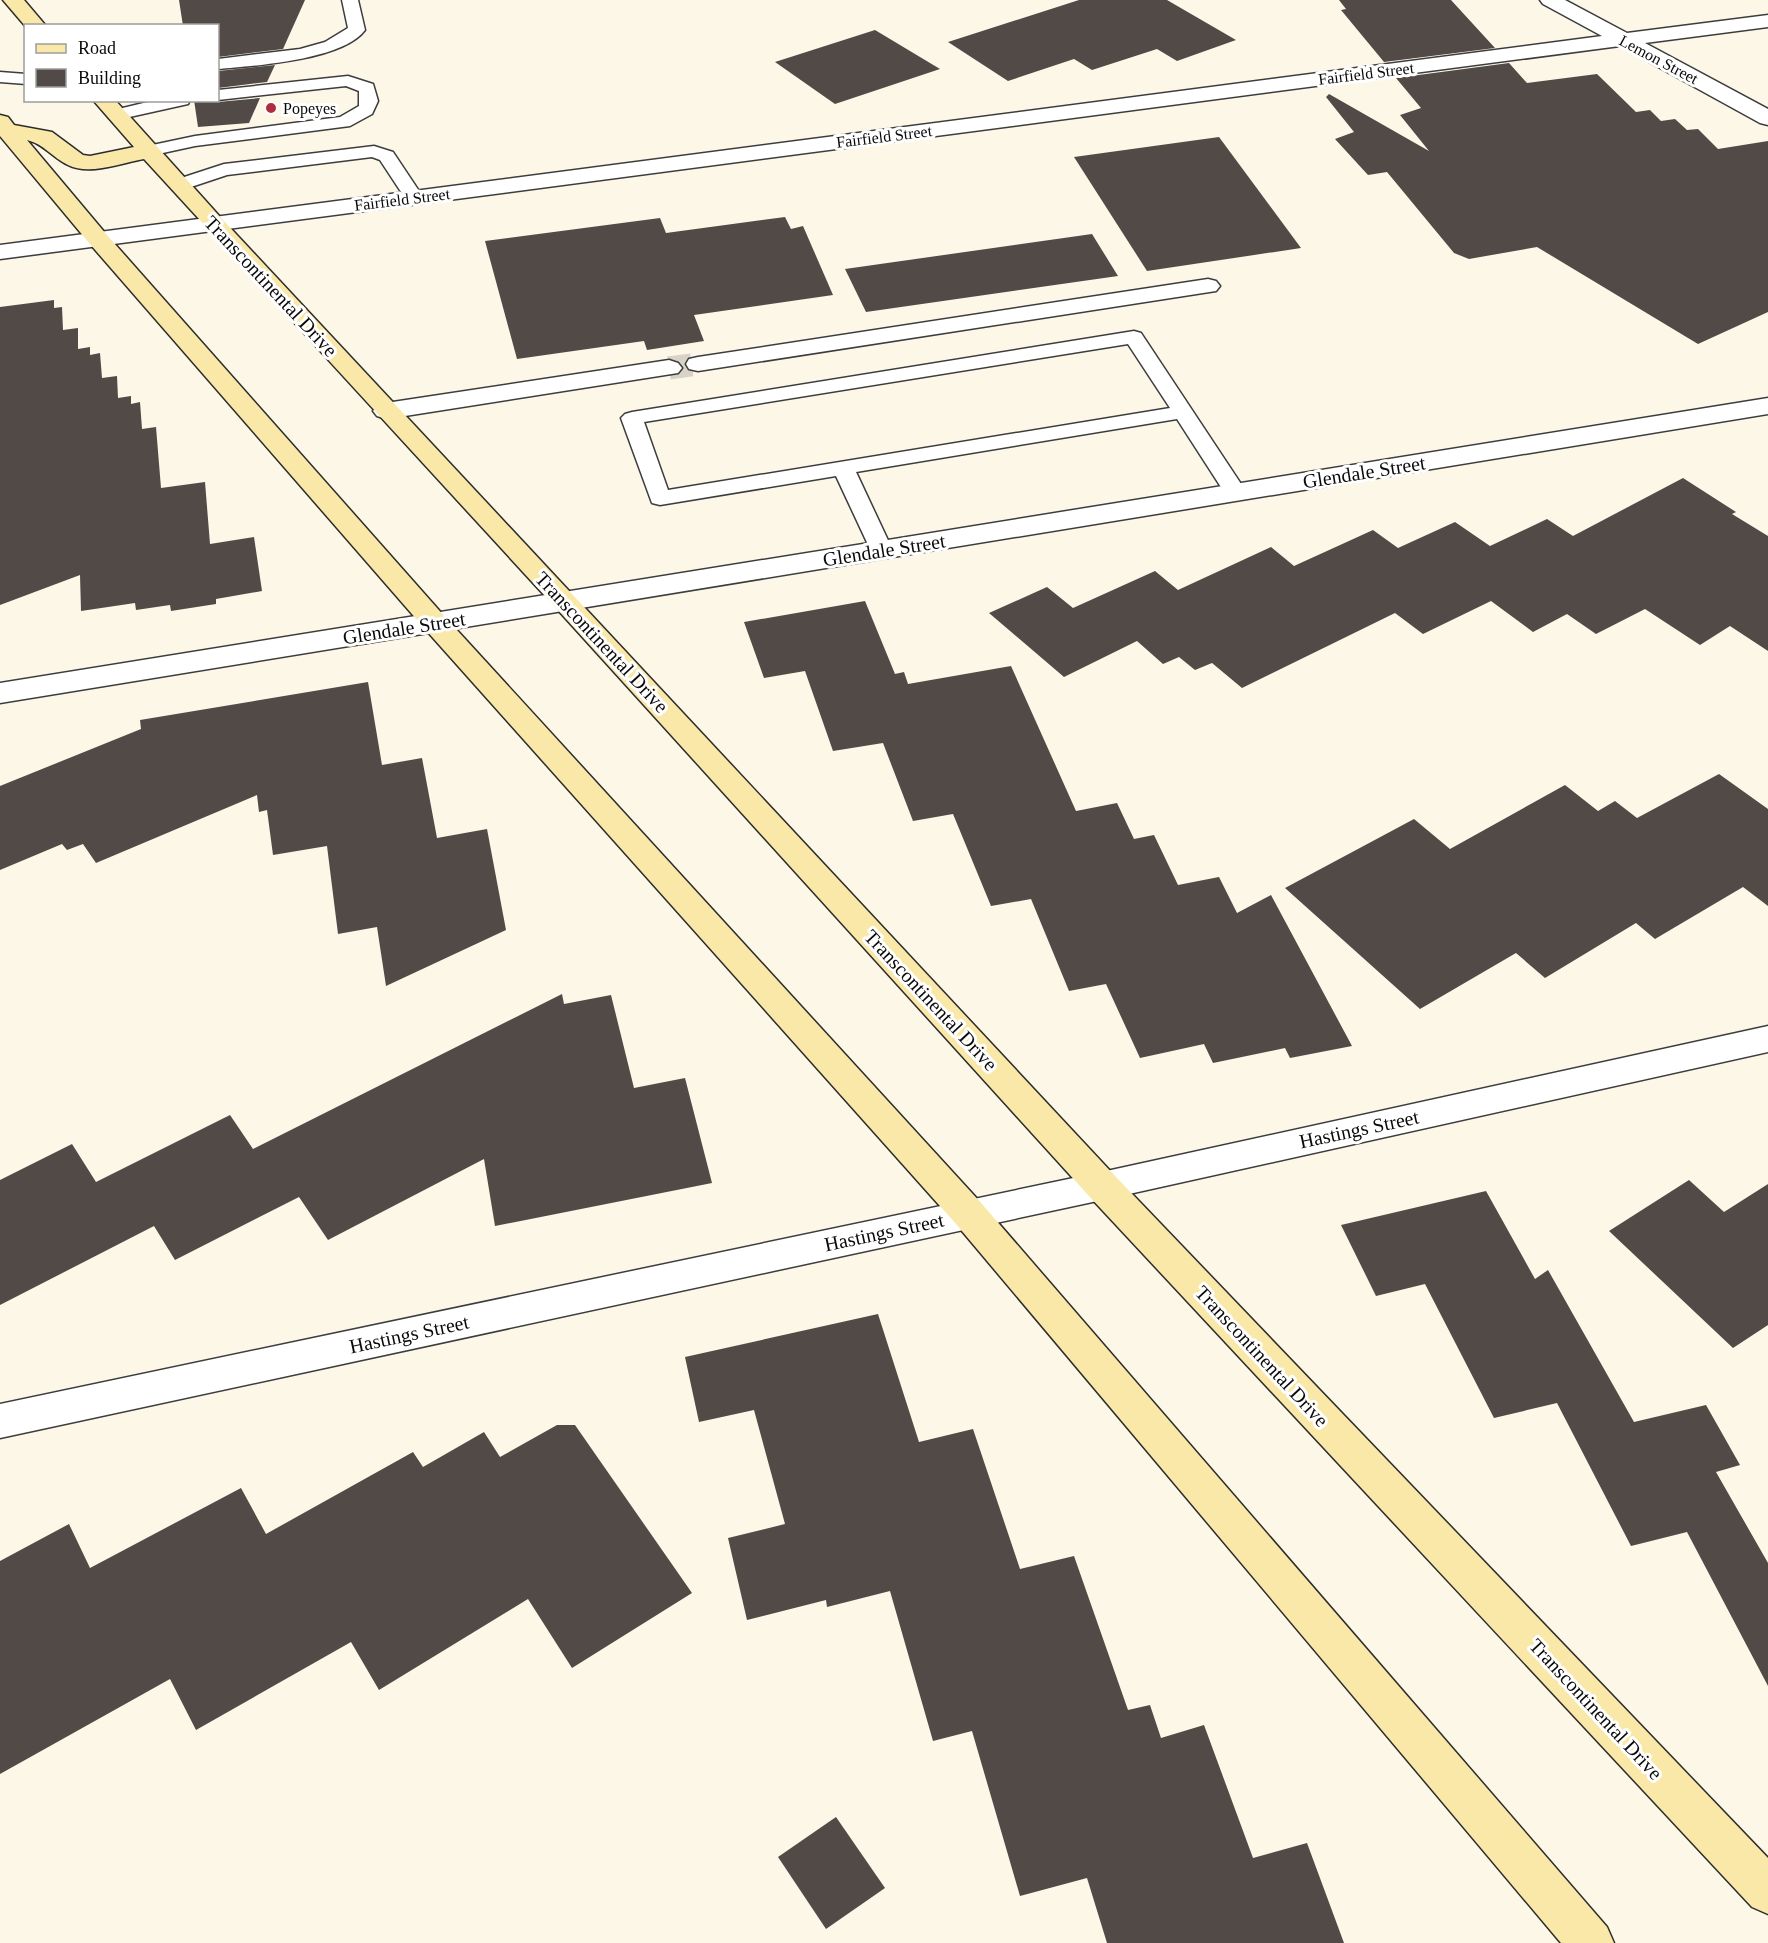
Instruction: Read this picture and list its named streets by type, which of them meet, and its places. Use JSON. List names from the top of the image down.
{
  "streets": {
    "street": [
      "Lemon Street",
      "Fairfield Street",
      "Transcontinental Drive",
      "Glendale Street",
      "Hastings Street"
    ]
  },
  "crossings": [
    ["Lemon Street", "Fairfield Street"],
    ["Fairfield Street", "Transcontinental Drive"],
    ["Transcontinental Drive", "Glendale Street"],
    ["Transcontinental Drive", "Hastings Street"]
  ],
  "places": ["Popeyes"],
  "legend": ["Road", "Building"]
}
